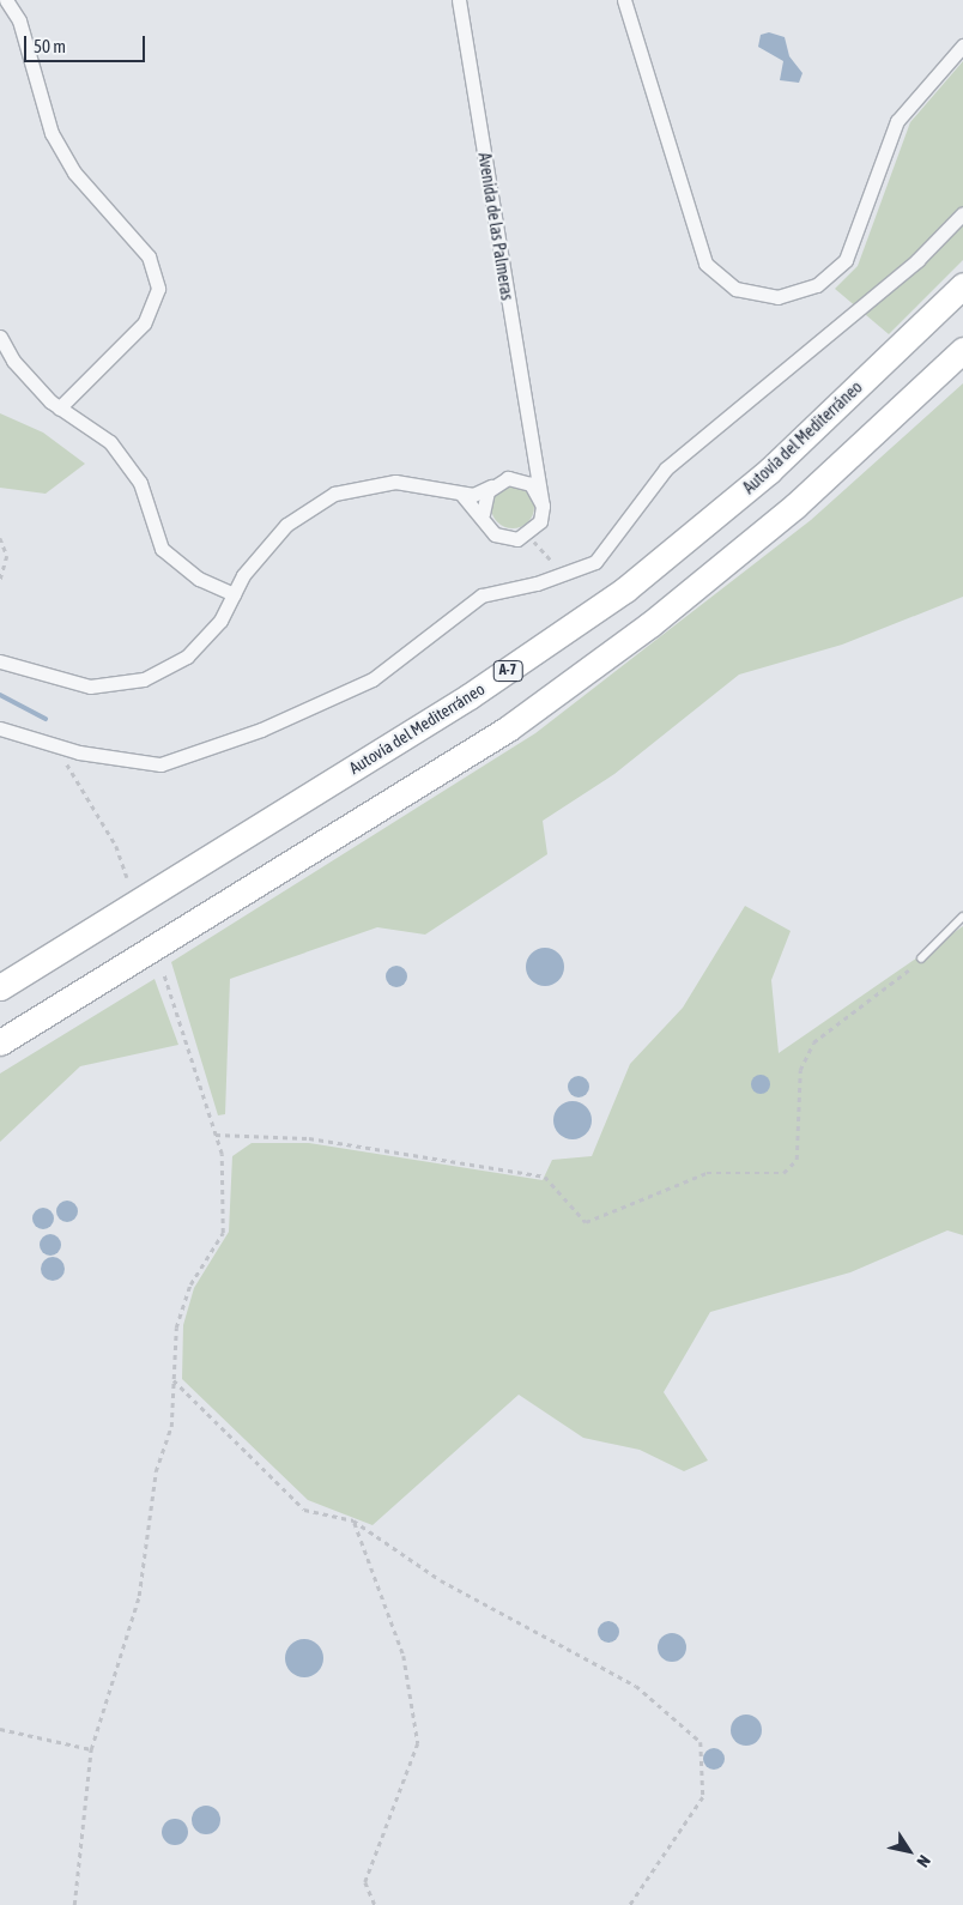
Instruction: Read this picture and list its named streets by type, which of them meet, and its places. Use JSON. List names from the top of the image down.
{
  "streets": {
    "highway": ["Autovía del Mediterráneo", "A-7"],
    "street": ["Avenida de las Palmeras"]
  },
  "scale_bar": "50 m",
  "north": "bottom right"
}
